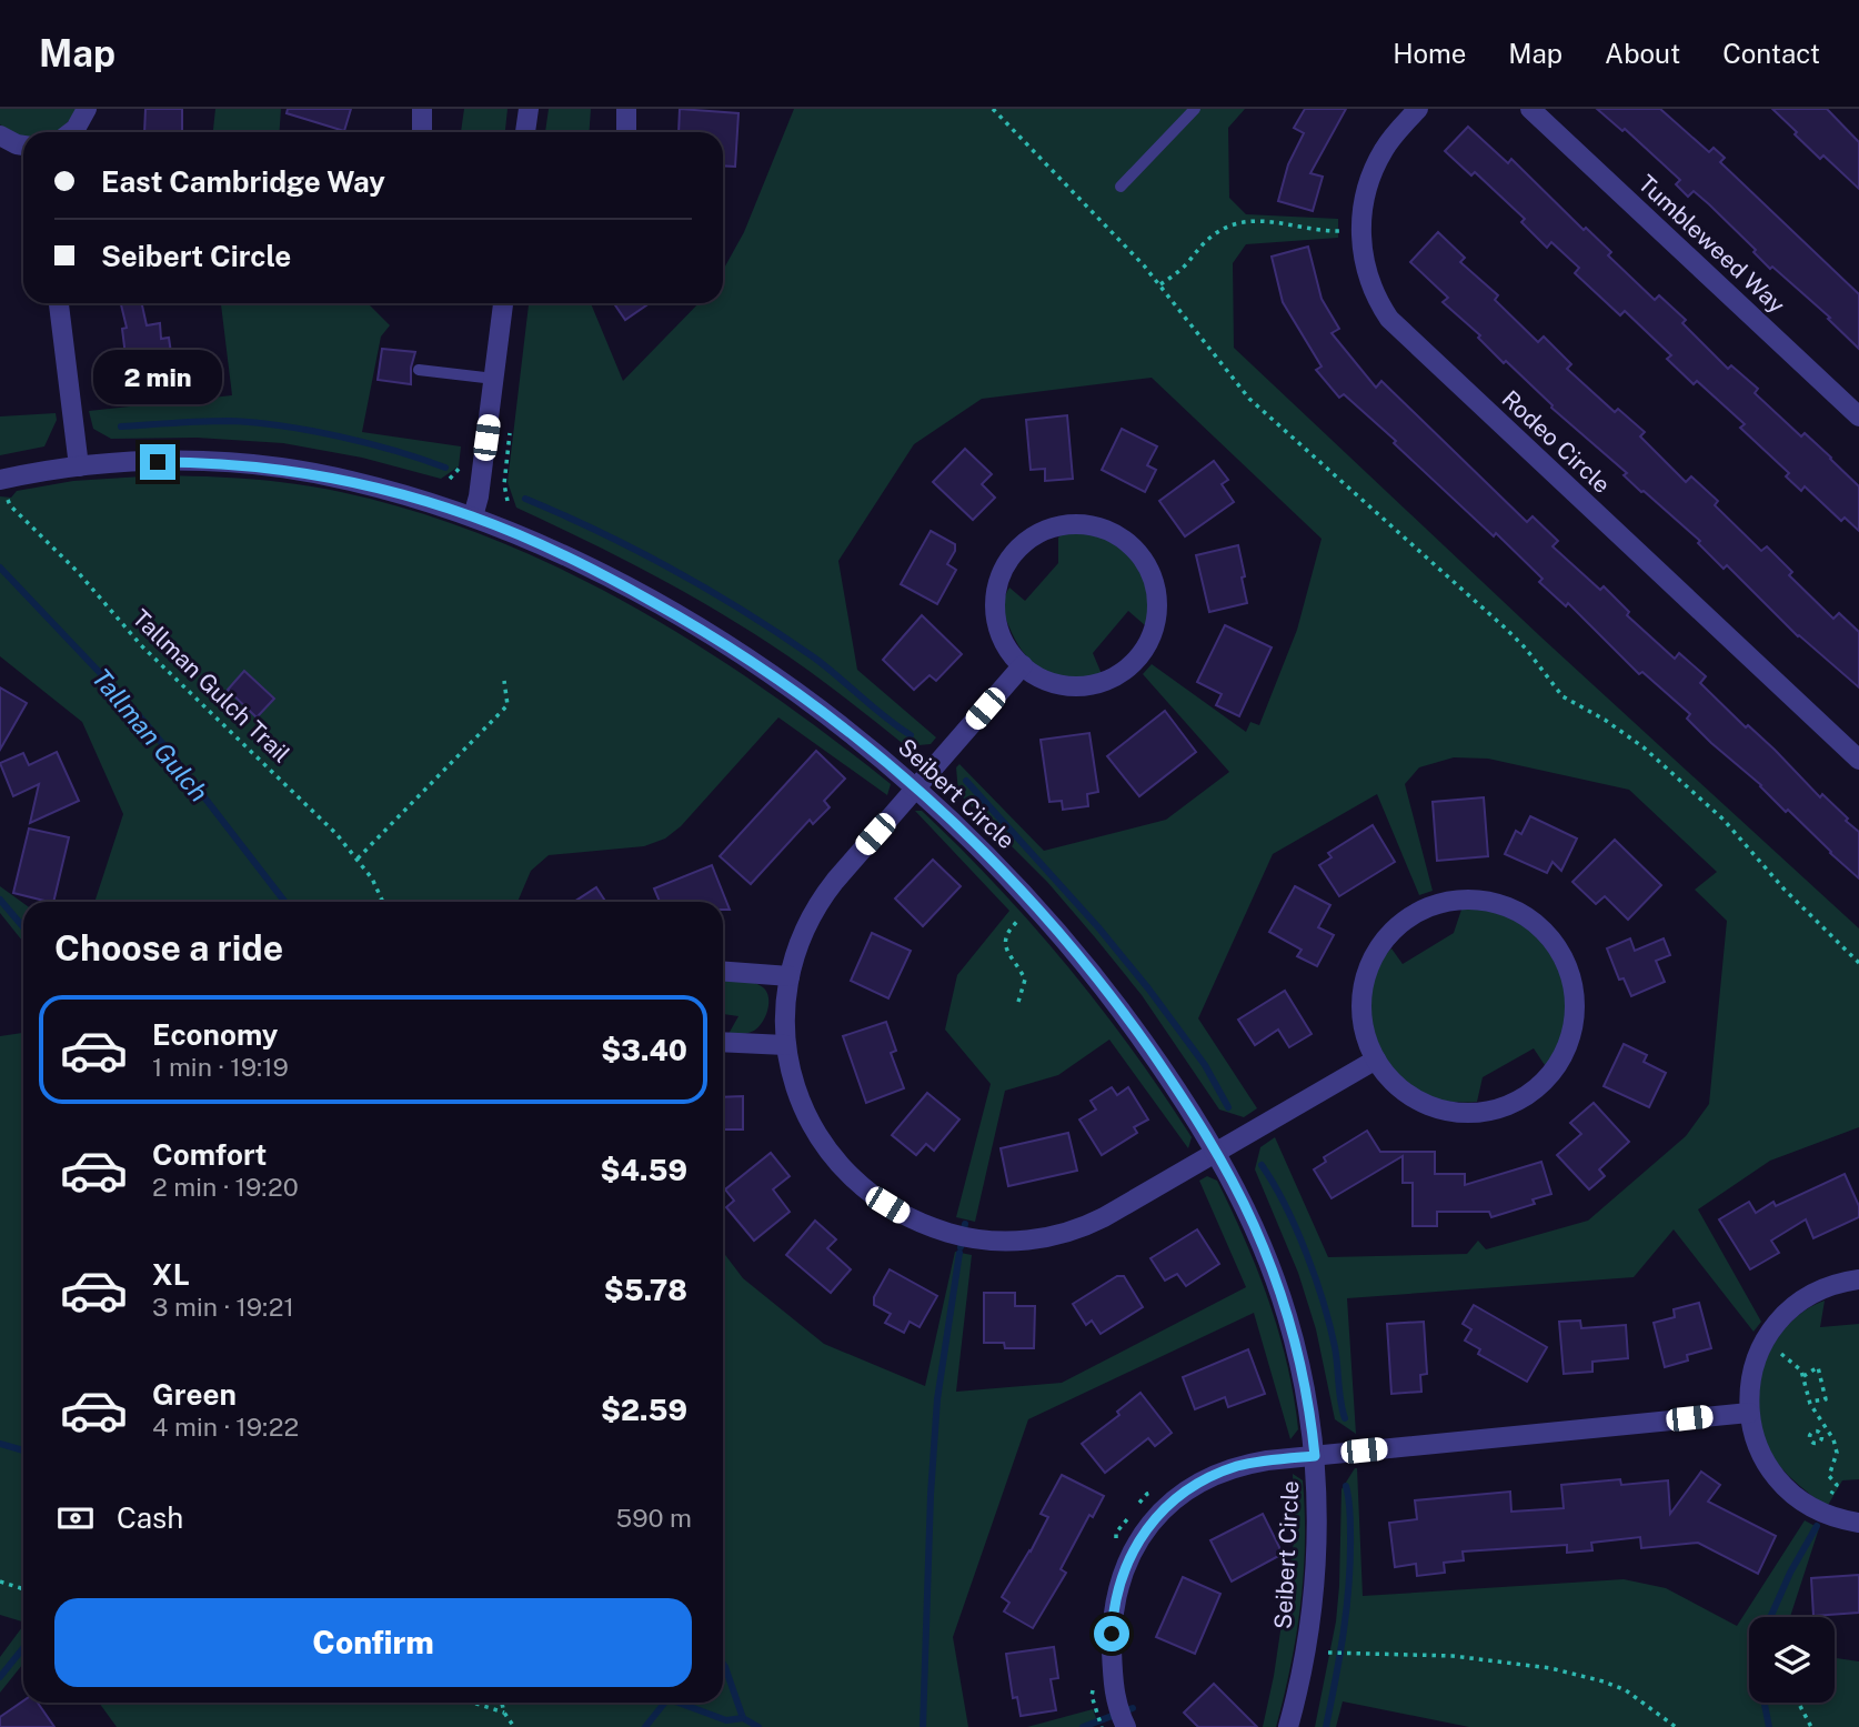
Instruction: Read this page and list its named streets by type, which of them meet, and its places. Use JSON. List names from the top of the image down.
{
  "streets": {
    "street": ["Tumbleweed Way", "Rodeo Circle", "Seibert Circle"],
    "path": ["Tallman Gulch Trail"]
  },
  "crossings": [
    ["Tallman Gulch Trail", "Seibert Circle"]
  ],
  "water": ["Tallman Gulch"],
  "page": {
    "header": "Map",
    "nav": [
      "Home",
      "Map",
      "About",
      "Contact"
    ],
    "banner": ["East Cambridge Way", "Seibert Circle"],
    "bubble": "2 min",
    "heading": "Choose a ride",
    "list": [
      {
        "name": "Economy",
        "note": "1 min · 19:19",
        "value": "$3.40"
      },
      {
        "name": "Comfort",
        "note": "2 min · 19:20",
        "value": "$4.59"
      },
      {
        "name": "XL",
        "note": "3 min · 19:21",
        "value": "$5.78"
      },
      {
        "name": "Green",
        "note": "4 min · 19:22",
        "value": "$2.59"
      }
    ],
    "pay": ["Cash", "590 m"],
    "buttons": "Confirm"
  }
}
